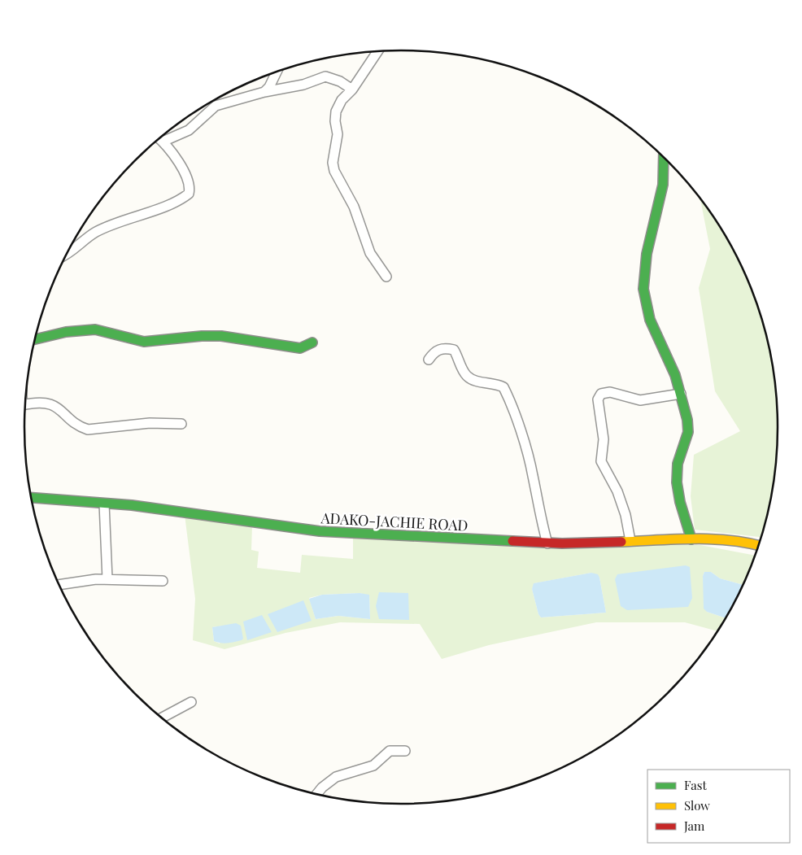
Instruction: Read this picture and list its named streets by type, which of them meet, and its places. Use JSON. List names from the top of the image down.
{
  "streets": {
    "street": ["ADAKO-JACHIE ROAD"]
  },
  "legend": ["Fast", "Slow", "Jam"]
}
